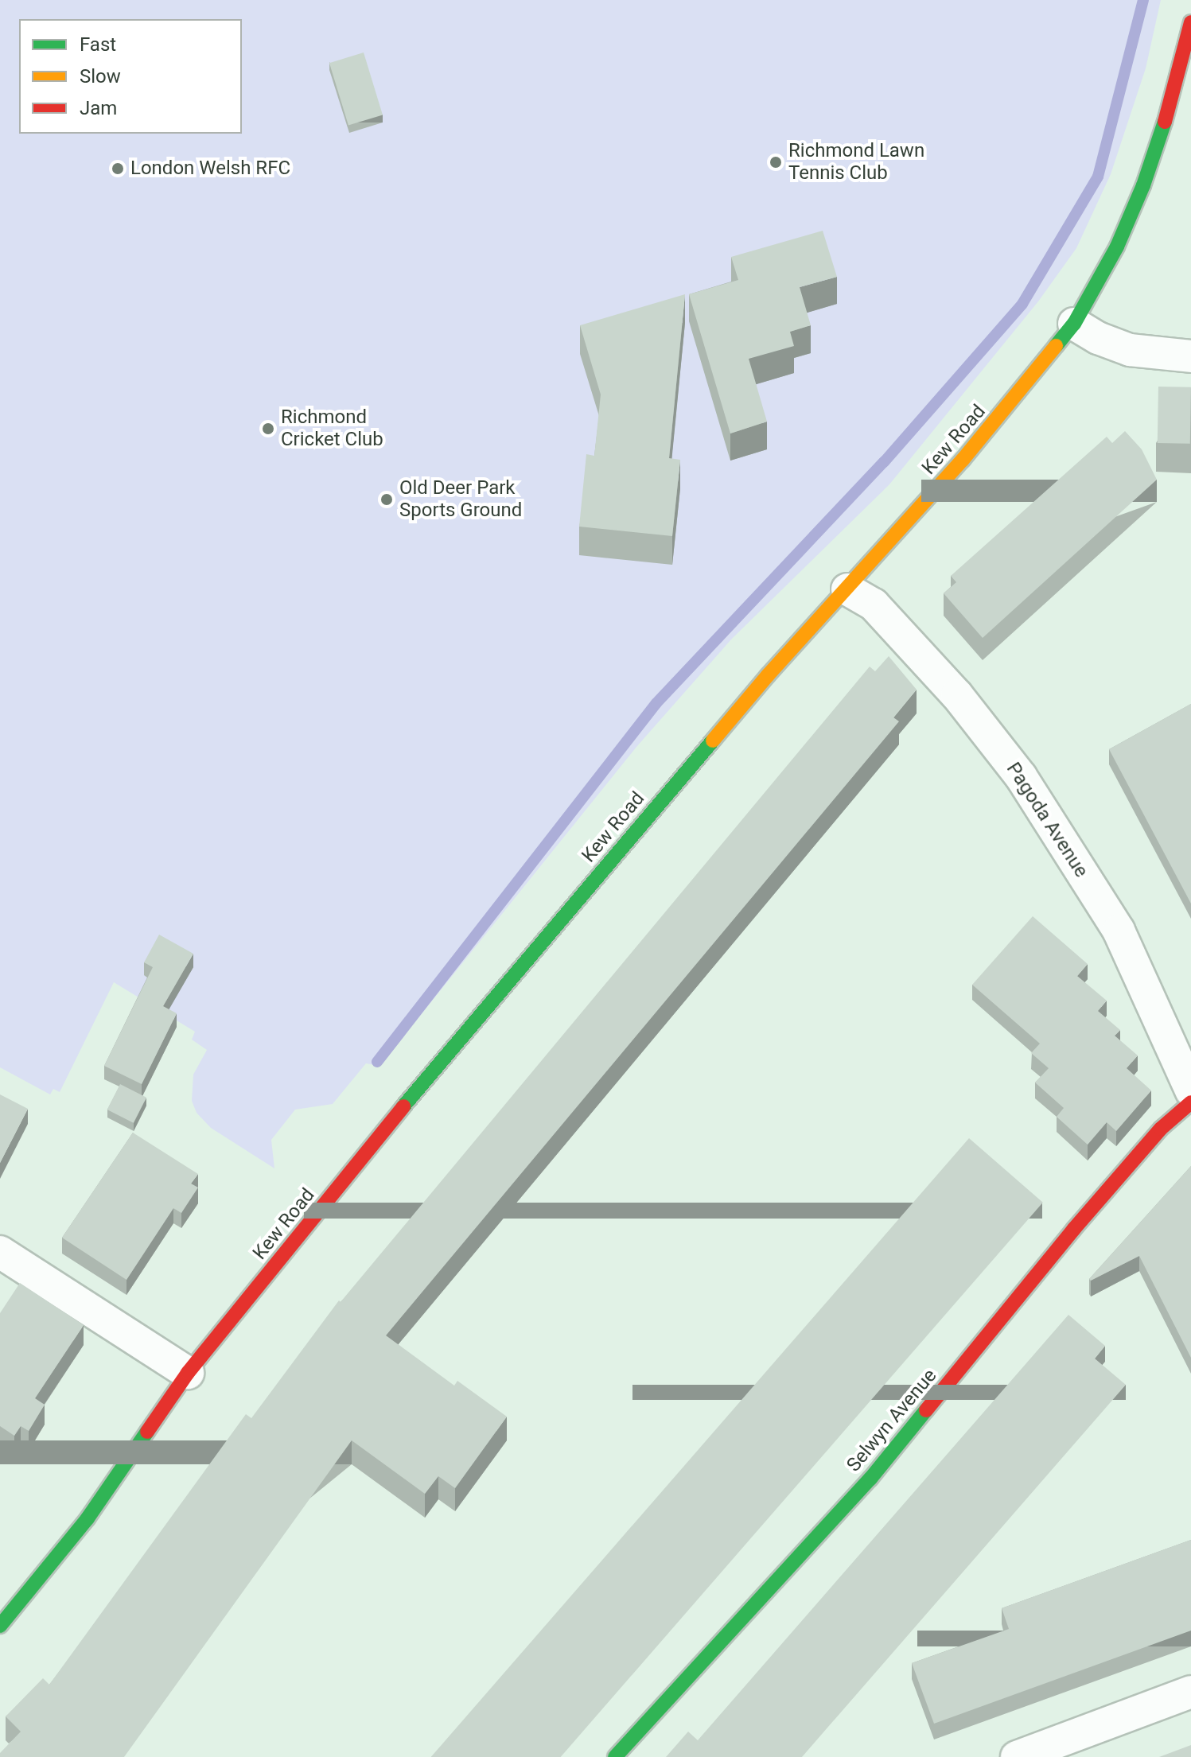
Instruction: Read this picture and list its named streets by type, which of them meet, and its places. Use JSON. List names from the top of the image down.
{
  "streets": {
    "main road": ["Kew Road", "Selwyn Avenue"],
    "street": ["Pagoda Avenue"]
  },
  "crossings": [
    ["Kew Road", "Pagoda Avenue"]
  ],
  "places": [
    "Richmond Lawn Tennis Club",
    "London Welsh RFC",
    "Richmond Cricket Club",
    "Old Deer Park Sports Ground"
  ],
  "legend": ["Fast", "Slow", "Jam"]
}
